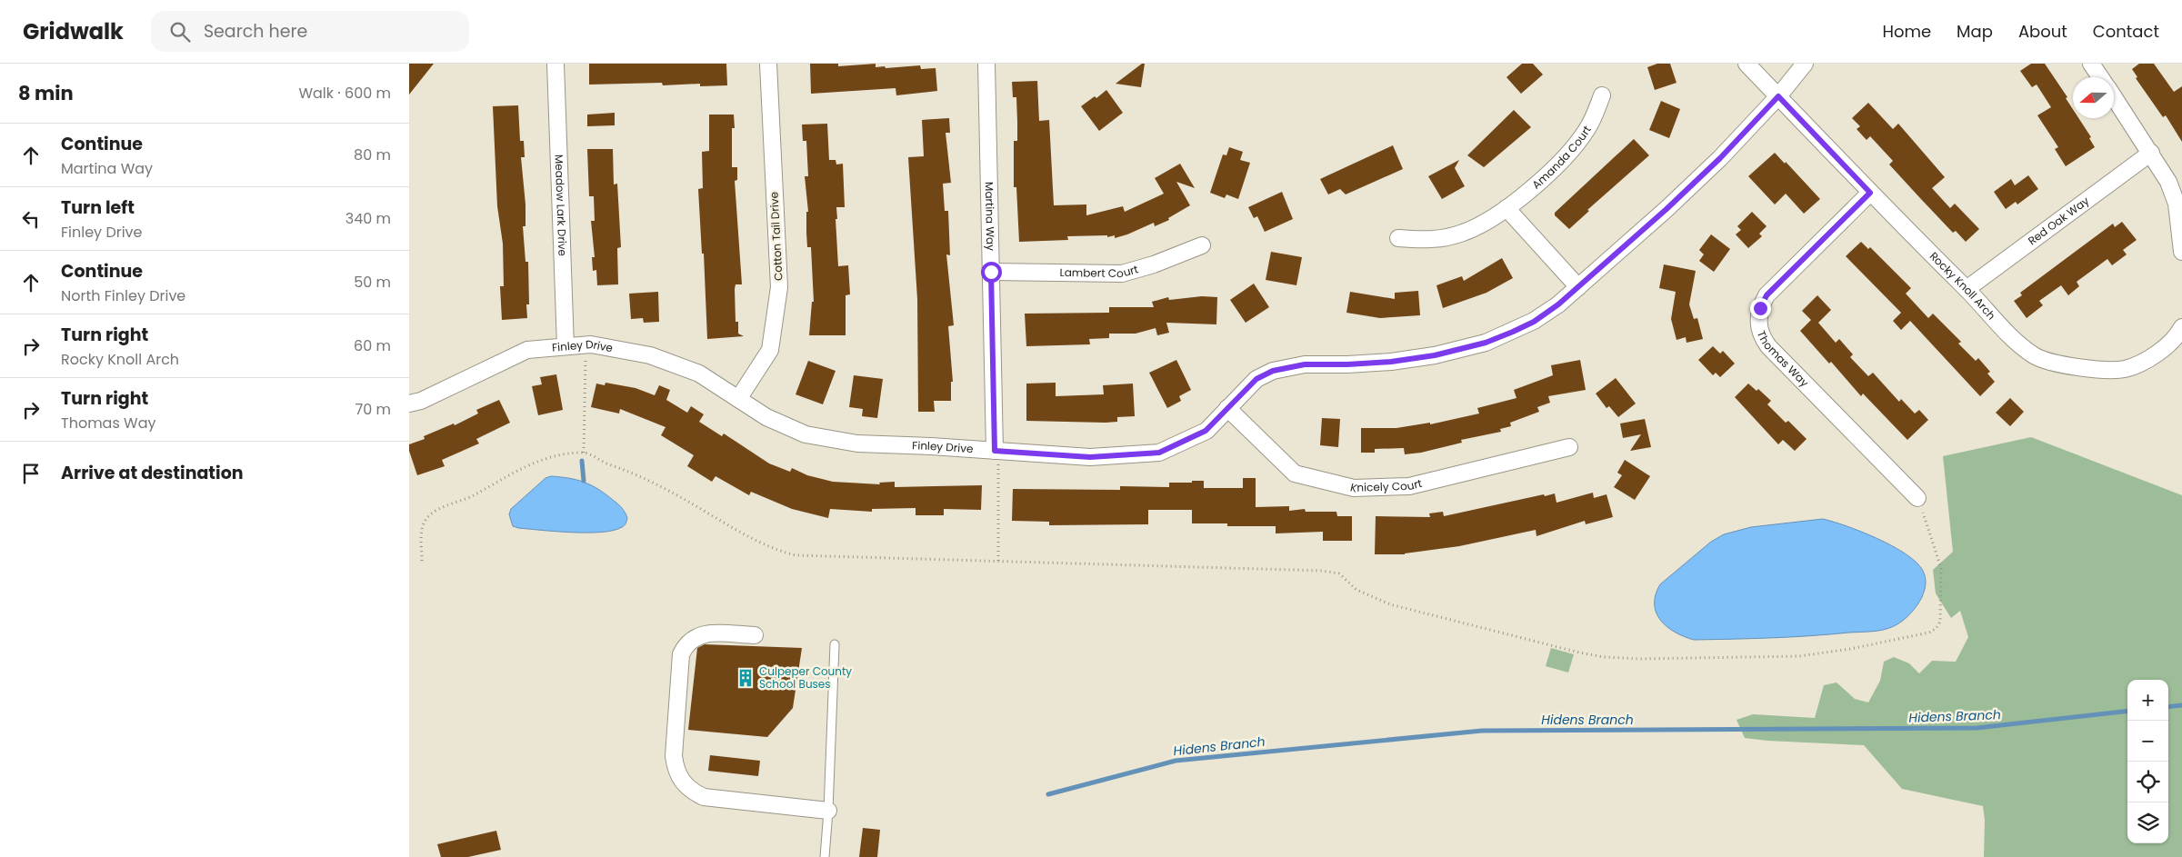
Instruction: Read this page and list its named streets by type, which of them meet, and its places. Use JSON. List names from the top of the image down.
{
  "streets": {
    "street": [
      "Amanda Court",
      "Meadow Lark Drive",
      "Martina Way",
      "Red Oak Way",
      "Cotton Tail Drive",
      "Lambert Court",
      "Rocky Knoll Arch",
      "Finley Drive",
      "Thomas Way",
      "Knicely Court"
    ]
  },
  "crossings": [
    ["Meadow Lark Drive", "Finley Drive"],
    ["Martina Way", "Lambert Court"],
    ["Martina Way", "Finley Drive"],
    ["Red Oak Way", "Rocky Knoll Arch"],
    ["Cotton Tail Drive", "Finley Drive"],
    ["Rocky Knoll Arch", "Finley Drive"],
    ["Rocky Knoll Arch", "Thomas Way"],
    ["Finley Drive", "Knicely Court"]
  ],
  "water": ["Hidens Branch"],
  "places": {
    "building": ["Culpeper County School Buses"]
  },
  "north": "left",
  "page": {
    "header": "Gridwalk",
    "search": "Search here",
    "nav": [
      "Home",
      "Map",
      "About",
      "Contact"
    ],
    "heading": ["8 min", "Walk · 600 m"],
    "list": [
      ["Continue", "Martina Way", "80 m"],
      ["Turn left", "Finley Drive", "340 m"],
      ["Continue", "North Finley Drive", "50 m"],
      ["Turn right", "Rocky Knoll Arch", "60 m"],
      ["Turn right", "Thomas Way", "70 m"],
      "Arrive at destination"
    ],
    "map_buttons": ["+", "−"]
  }
}
